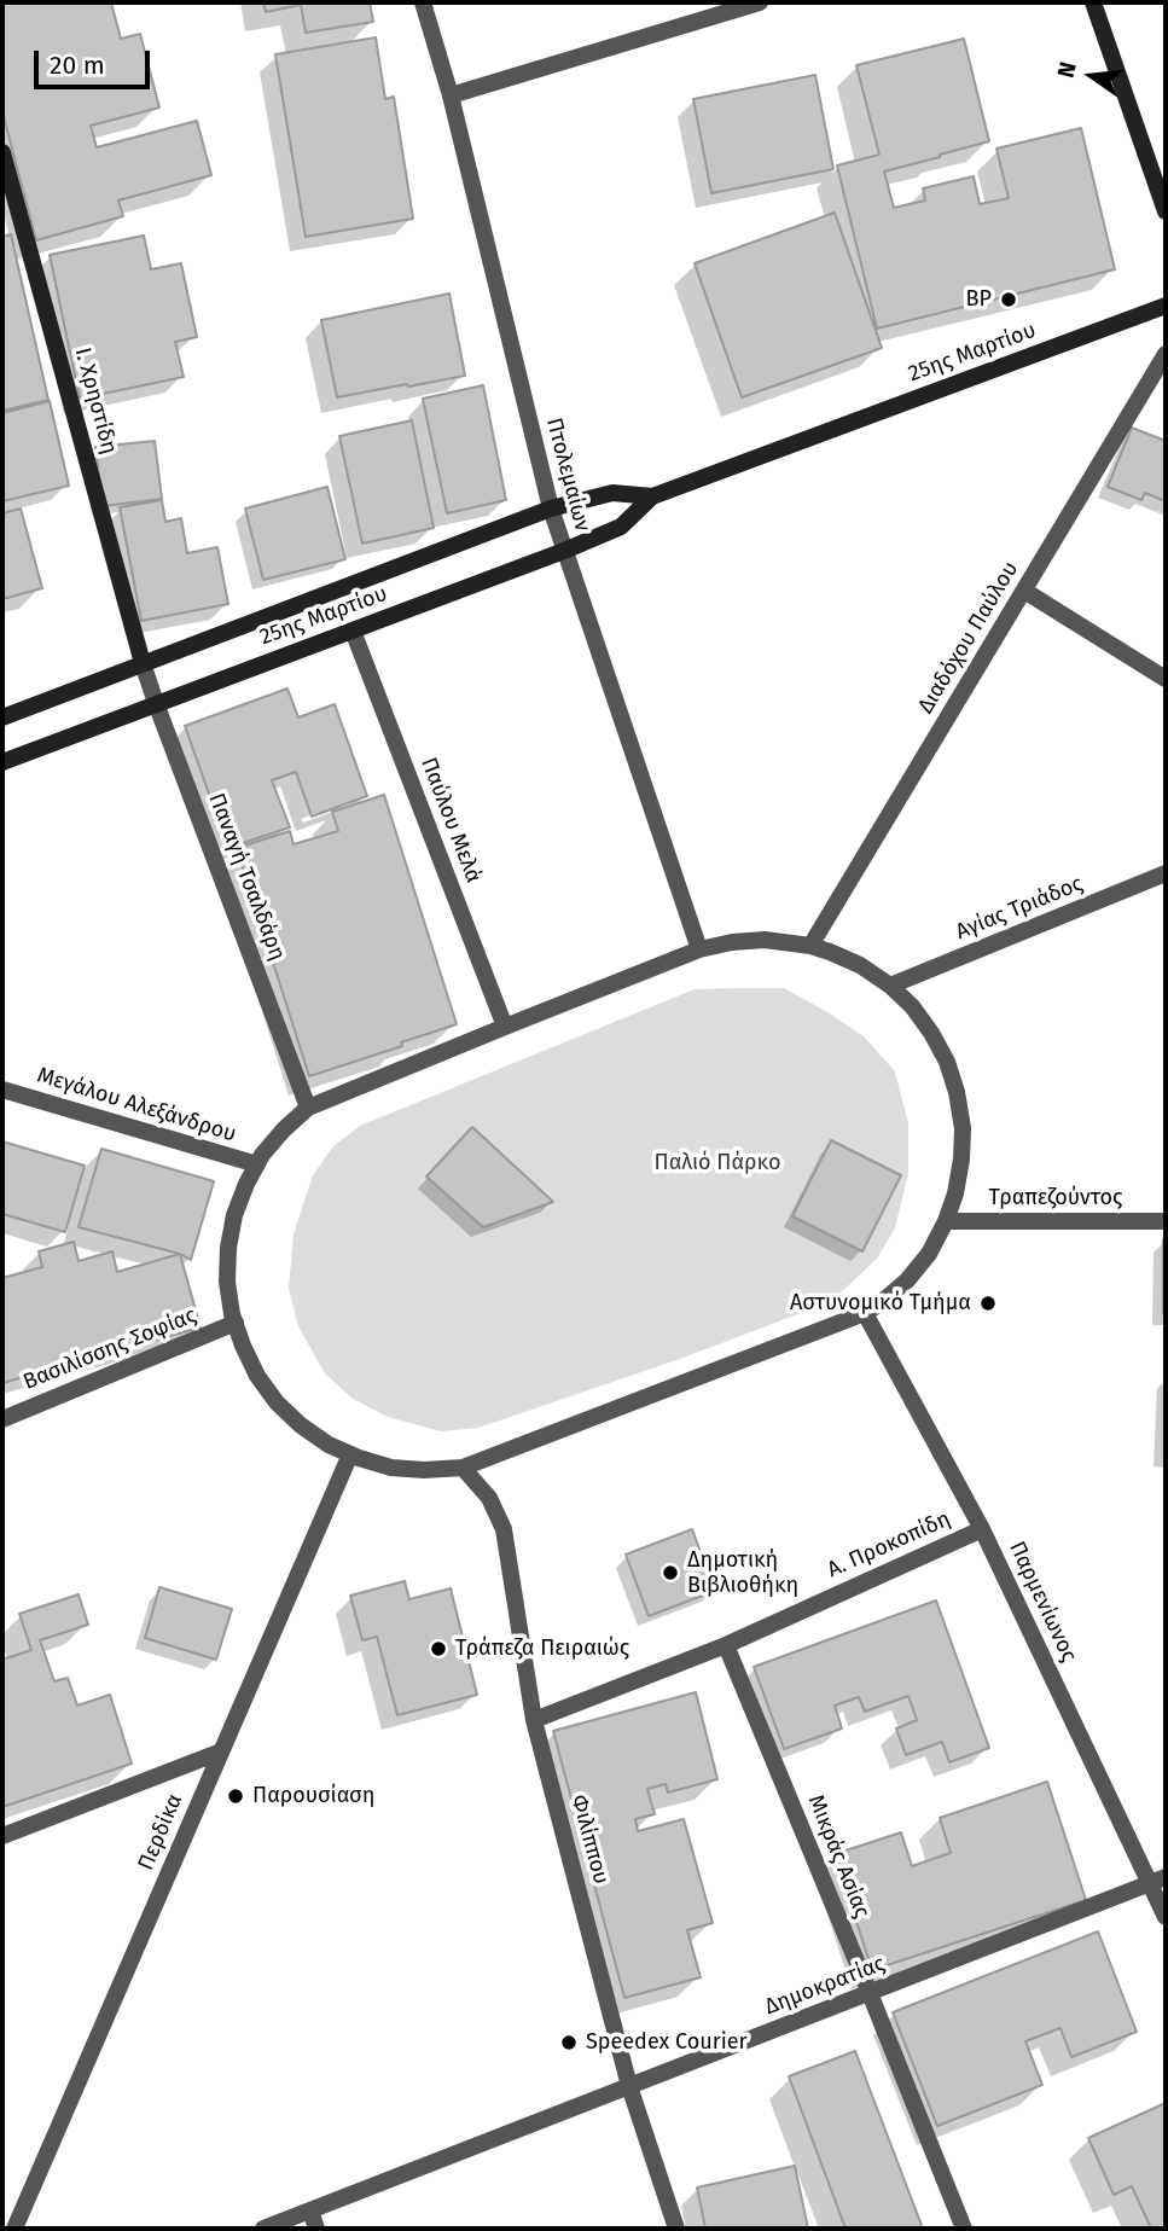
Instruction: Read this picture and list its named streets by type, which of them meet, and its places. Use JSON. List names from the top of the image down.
{
  "streets": {
    "main road": ["25ης Μαρτίου", "Ι. Χρηστίδη"],
    "street": [
      "Πτολεμαίων",
      "Διαδόχου Παύλου",
      "Παύλου Μελά",
      "Παναγή Τσαλδάρη",
      "Αγίας Τριάδος",
      "Μεγάλου Αλεξάνδρου",
      "Τραπεζούντος",
      "Βασιλίσσης Σοφίας",
      "Α. Προκοπίδη",
      "Παρμενίωνος",
      "Περδίκα",
      "Φιλίππου",
      "Μικράς Ασίας",
      "Δημοκρατίας"
    ]
  },
  "crossings": [
    ["25ης Μαρτίου", "Ι. Χρηστίδη"],
    ["25ης Μαρτίου", "Πτολεμαίων"],
    ["25ης Μαρτίου", "Παύλου Μελά"],
    ["25ης Μαρτίου", "Παναγή Τσαλδάρη"],
    ["Ι. Χρηστίδη", "Παναγή Τσαλδάρη"],
    ["Α. Προκοπίδη", "Παρμενίωνος"],
    ["Α. Προκοπίδη", "Φιλίππου"],
    ["Α. Προκοπίδη", "Μικράς Ασίας"],
    ["Παρμενίωνος", "Δημοκρατίας"],
    ["Φιλίππου", "Δημοκρατίας"],
    ["Μικράς Ασίας", "Δημοκρατίας"]
  ],
  "parks": ["Παλιό Πάρκο"],
  "places": [
    "BP",
    "Αστυνομικό Τμήμα",
    "Δημοτική Βιβλιοθήκη",
    "Τράπεζα Πειραιώς",
    "Παρουσίαση",
    "Speedex Courier"
  ],
  "scale_bar": "20 m",
  "north": "left"
}
